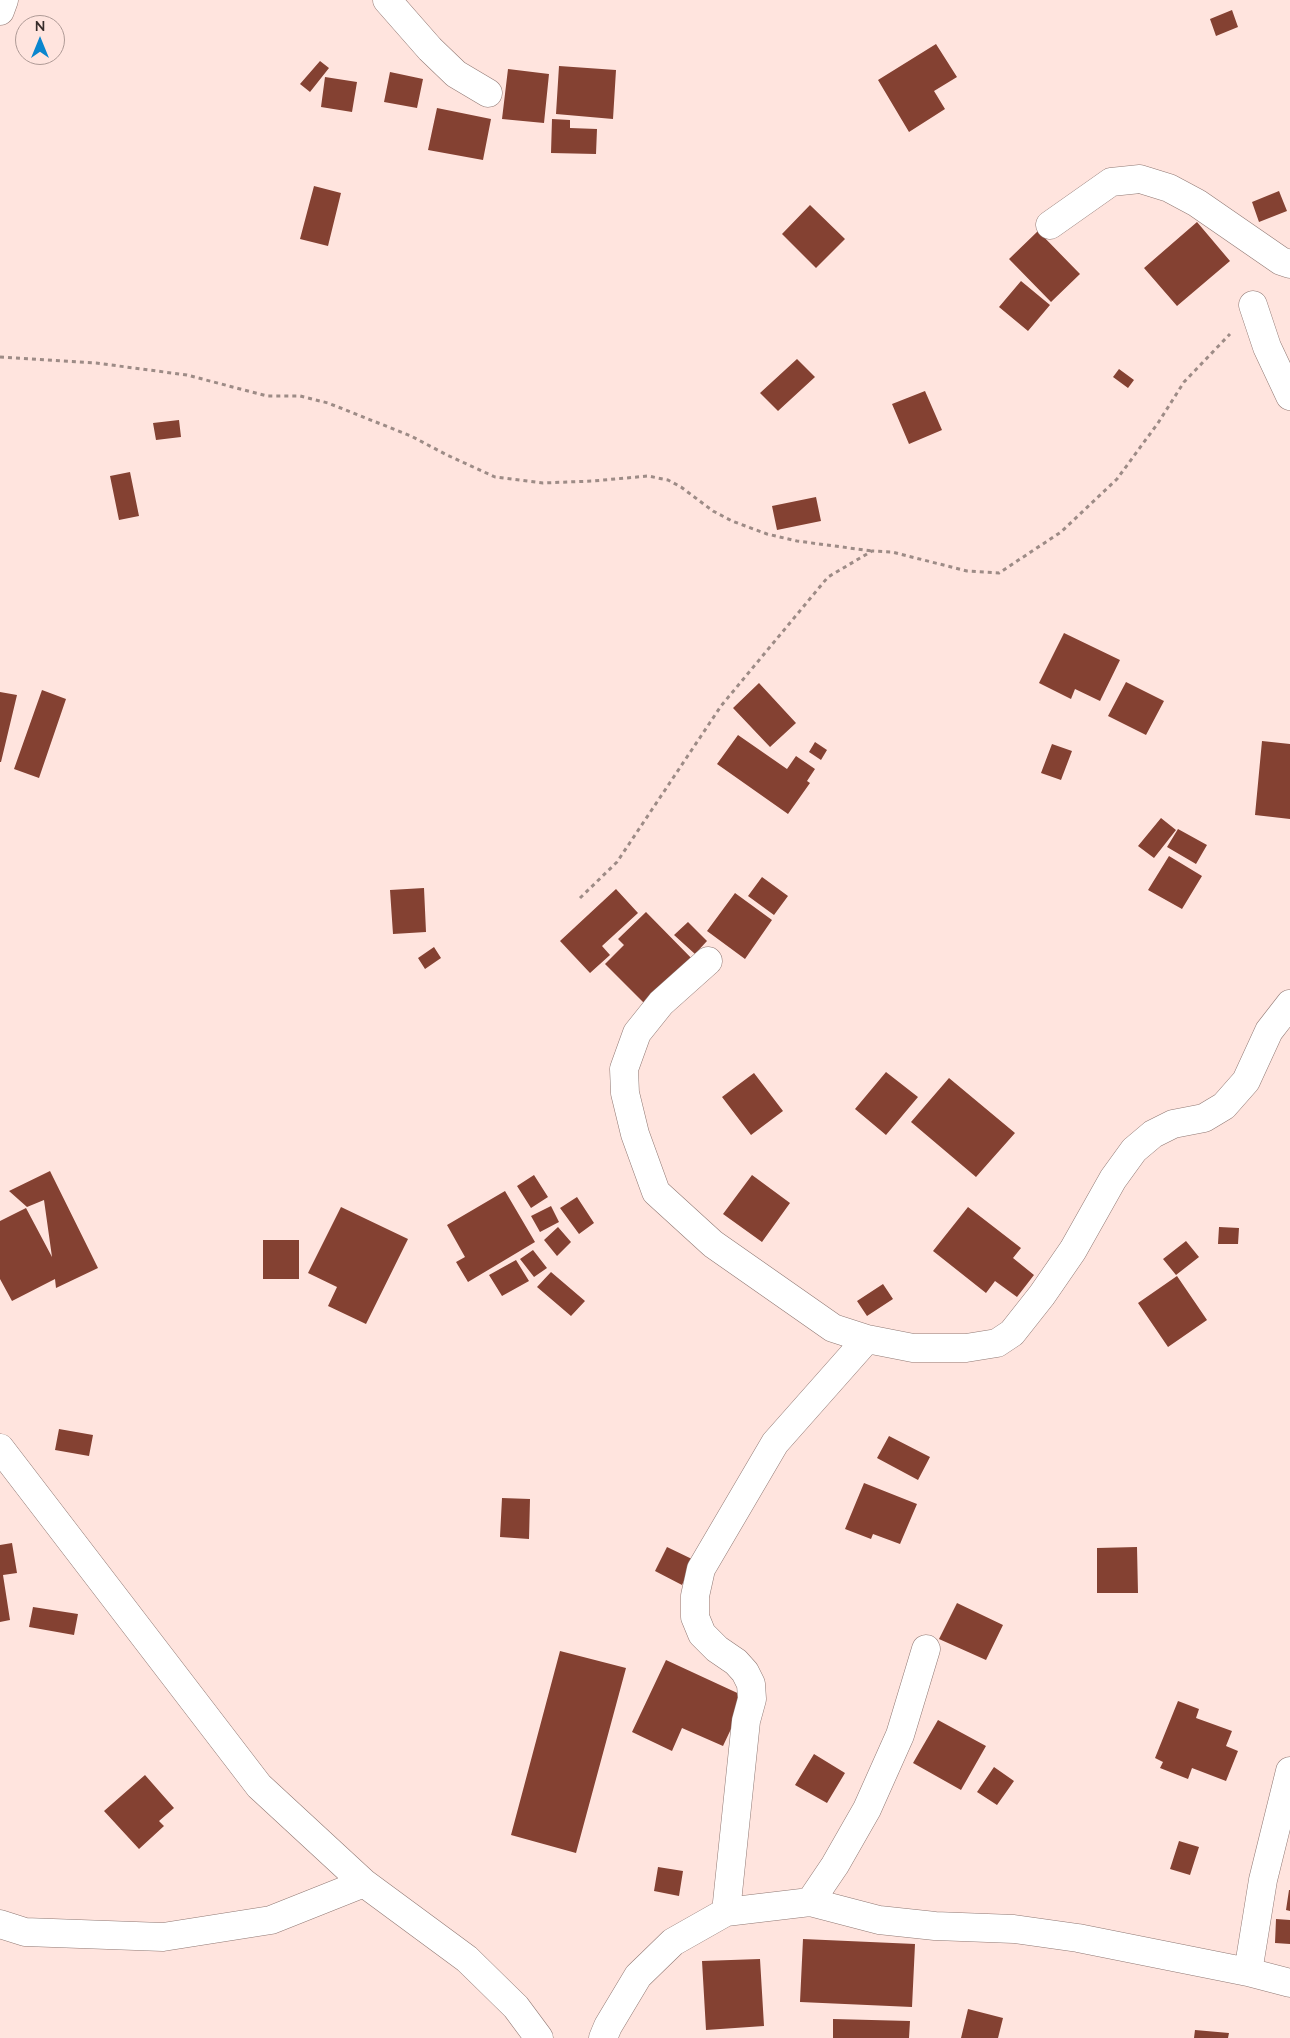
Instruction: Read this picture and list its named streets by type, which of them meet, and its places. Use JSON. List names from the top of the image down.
{
  "north": "top"
}
